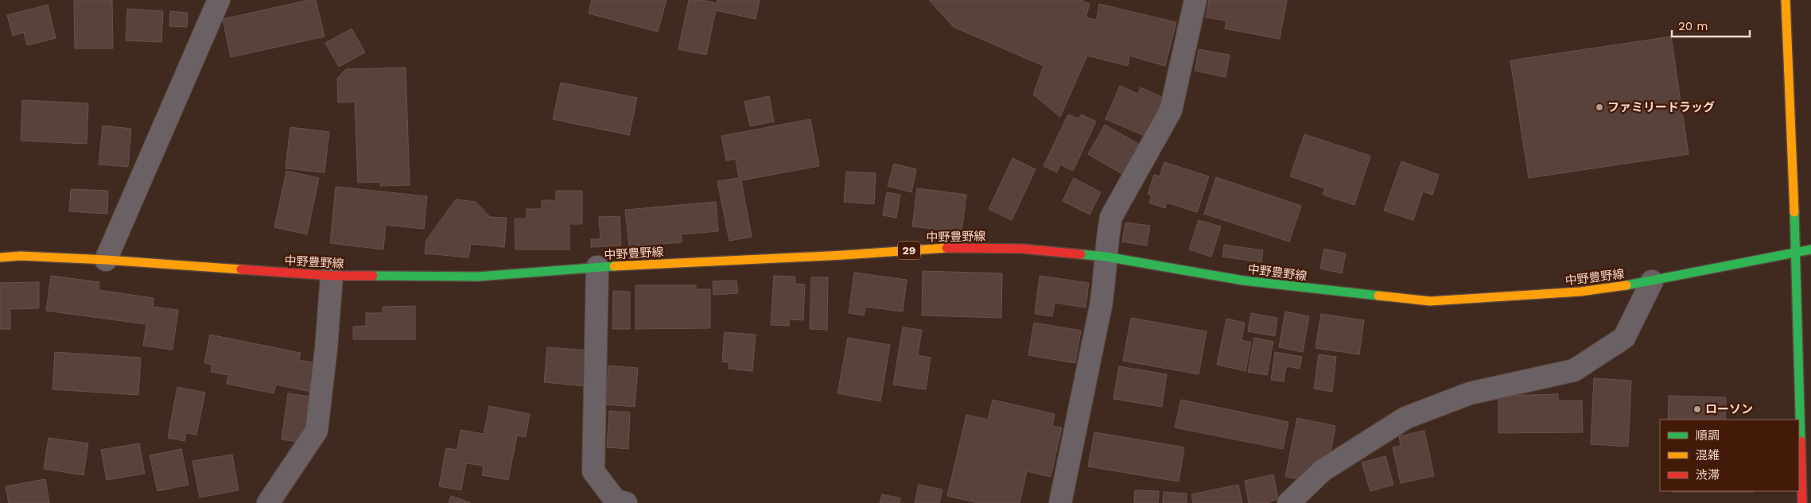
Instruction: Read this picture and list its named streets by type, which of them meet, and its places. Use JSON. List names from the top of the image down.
{
  "streets": {
    "main road": ["中野豊野線", "29"]
  },
  "places": ["ファミリードラッグ", "ローソン"],
  "legend": ["順調", "混雑", "渋滞"],
  "scale_bar": "20 m"
}
